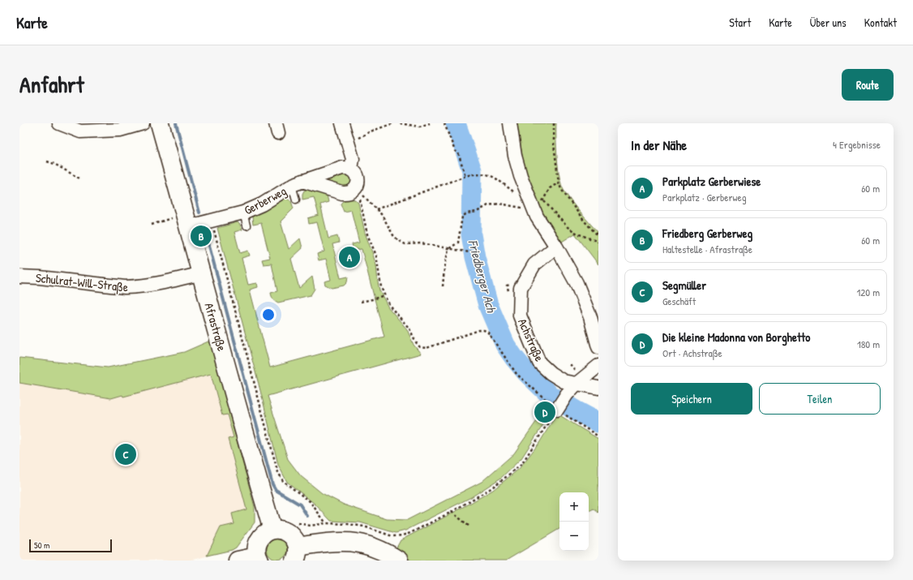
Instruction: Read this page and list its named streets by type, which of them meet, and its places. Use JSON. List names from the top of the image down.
{
  "streets": {
    "street": [
      "Gerberweg",
      "Schulrat-Will-Straße",
      "Afrastraße",
      "Achstraße"
    ]
  },
  "crossings": [
    ["Gerberweg", "Afrastraße"],
    ["Schulrat-Will-Straße", "Afrastraße"]
  ],
  "water": ["Friedberger Ach"],
  "scale_bar": "50 m",
  "page": {
    "header": "Karte",
    "nav": [
      "Start",
      "Karte",
      "Über uns",
      "Kontakt"
    ],
    "title": "Anfahrt",
    "buttons": [
      "Route",
      ["Speichern", "Teilen"]
    ],
    "heading": ["In der Nähe", "4 Ergebnisse"],
    "list": [
      {
        "mark": "A",
        "name": "Parkplatz Gerberwiese",
        "note": "Parkplatz · Gerberweg",
        "value": "60 m"
      },
      {
        "mark": "B",
        "name": "Friedberg Gerberweg",
        "note": "Haltestelle · Afrastraße",
        "value": "60 m"
      },
      {
        "mark": "C",
        "name": "Segmüller",
        "note": "Geschäft",
        "value": "120 m"
      },
      {
        "mark": "D",
        "name": "Die kleine Madonna von Borghetto",
        "note": "Ort · Achstraße",
        "value": "180 m"
      }
    ],
    "pins": [
      "B",
      "A",
      "D",
      "C"
    ],
    "map_buttons": ["+", "−"],
    "scale": "50 m"
  }
}
